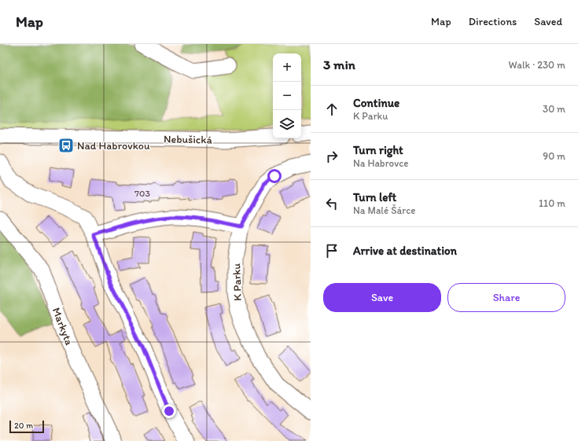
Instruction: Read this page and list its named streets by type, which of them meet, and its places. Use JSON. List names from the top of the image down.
{
  "streets": {
    "street": ["Nebušická", "K Parku", "Markyta"]
  },
  "places": {
    "bus stop": ["Nad Habrovkou"]
  },
  "house_numbers": ["703"],
  "scale_bar": "20 m",
  "page": {
    "header": "Map",
    "nav": ["Map", "Directions", "Saved"],
    "heading": ["3 min", "Walk · 230 m"],
    "map_buttons": ["+", "−"],
    "list": [
      ["Continue", "K Parku", "30 m"],
      ["Turn right", "Na Habrovce", "90 m"],
      ["Turn left", "Na Malé Šárce", "110 m"],
      "Arrive at destination"
    ],
    "buttons": ["Save", "Share"],
    "scale": "20 m"
  }
}
